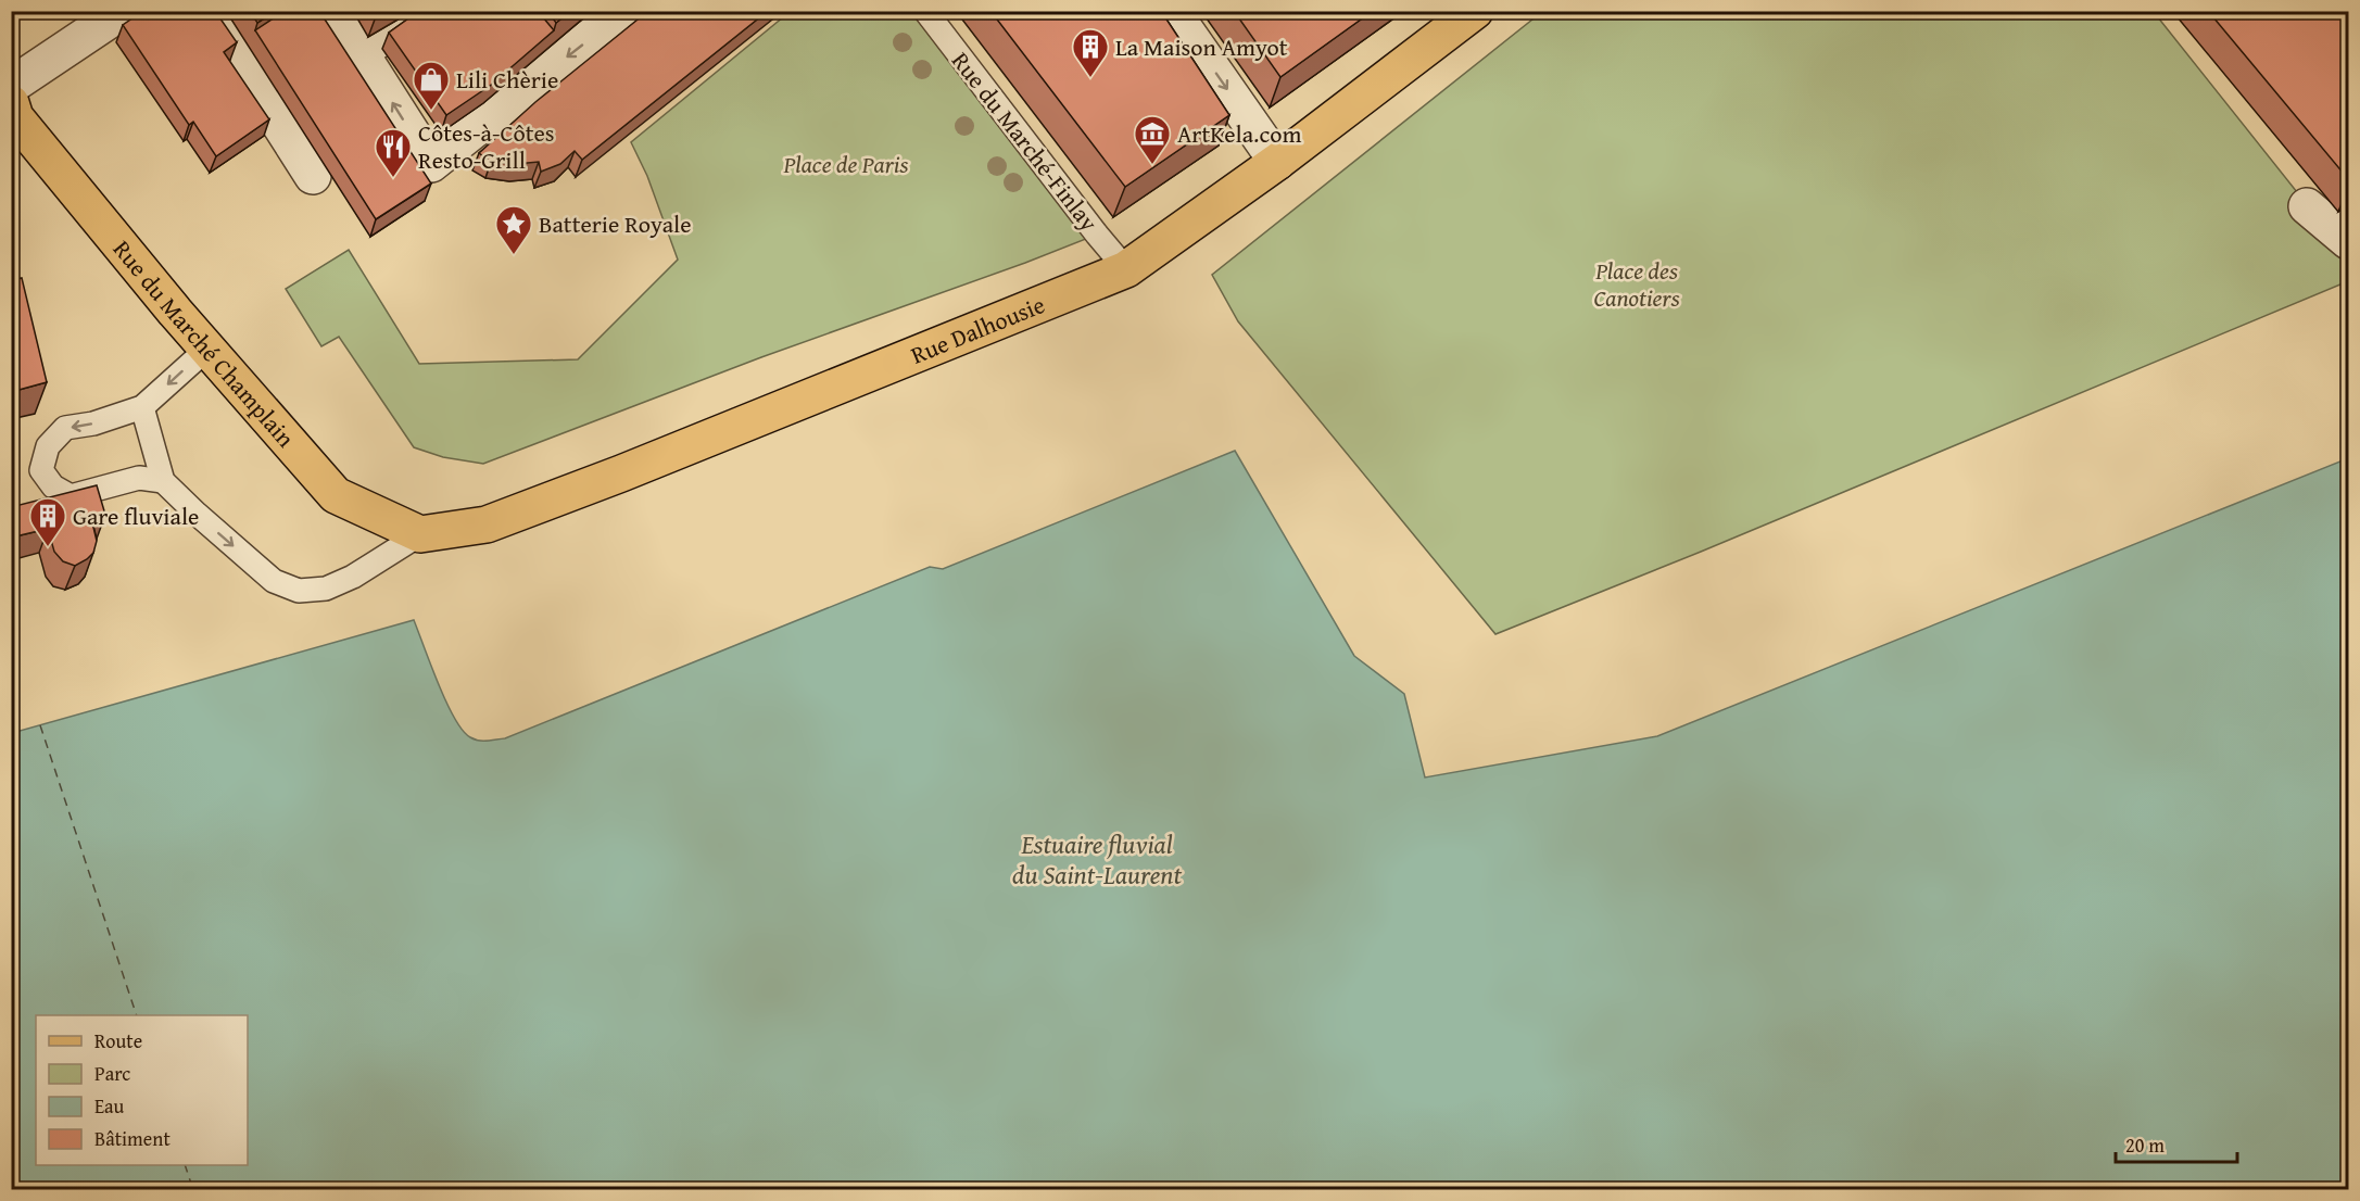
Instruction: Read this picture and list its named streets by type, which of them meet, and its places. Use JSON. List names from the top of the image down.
{
  "streets": {
    "main road": ["Rue Dalhousie", "Rue du Marché Champlain"],
    "lane": ["Rue du Marché-Finlay"]
  },
  "crossings": [
    ["Rue du Marché-Finlay", "Rue Dalhousie"],
    ["Rue Dalhousie", "Rue du Marché Champlain"]
  ],
  "water": ["Estuaire fluvial du Saint-Laurent"],
  "parks": ["Place de Paris", "Place des Canotiers"],
  "places": {
    "building": ["La Maison Amyot", "Gare fluviale"],
    "shop": ["Lili Chèrie"],
    "museum": ["ArtKela.com"],
    "restaurant": ["Côtes-à-Côtes Resto-Grill"],
    "place": ["Batterie Royale"]
  },
  "legend": [
    "Route",
    "Parc",
    "Eau",
    "Bâtiment"
  ],
  "scale_bar": "20 m"
}
